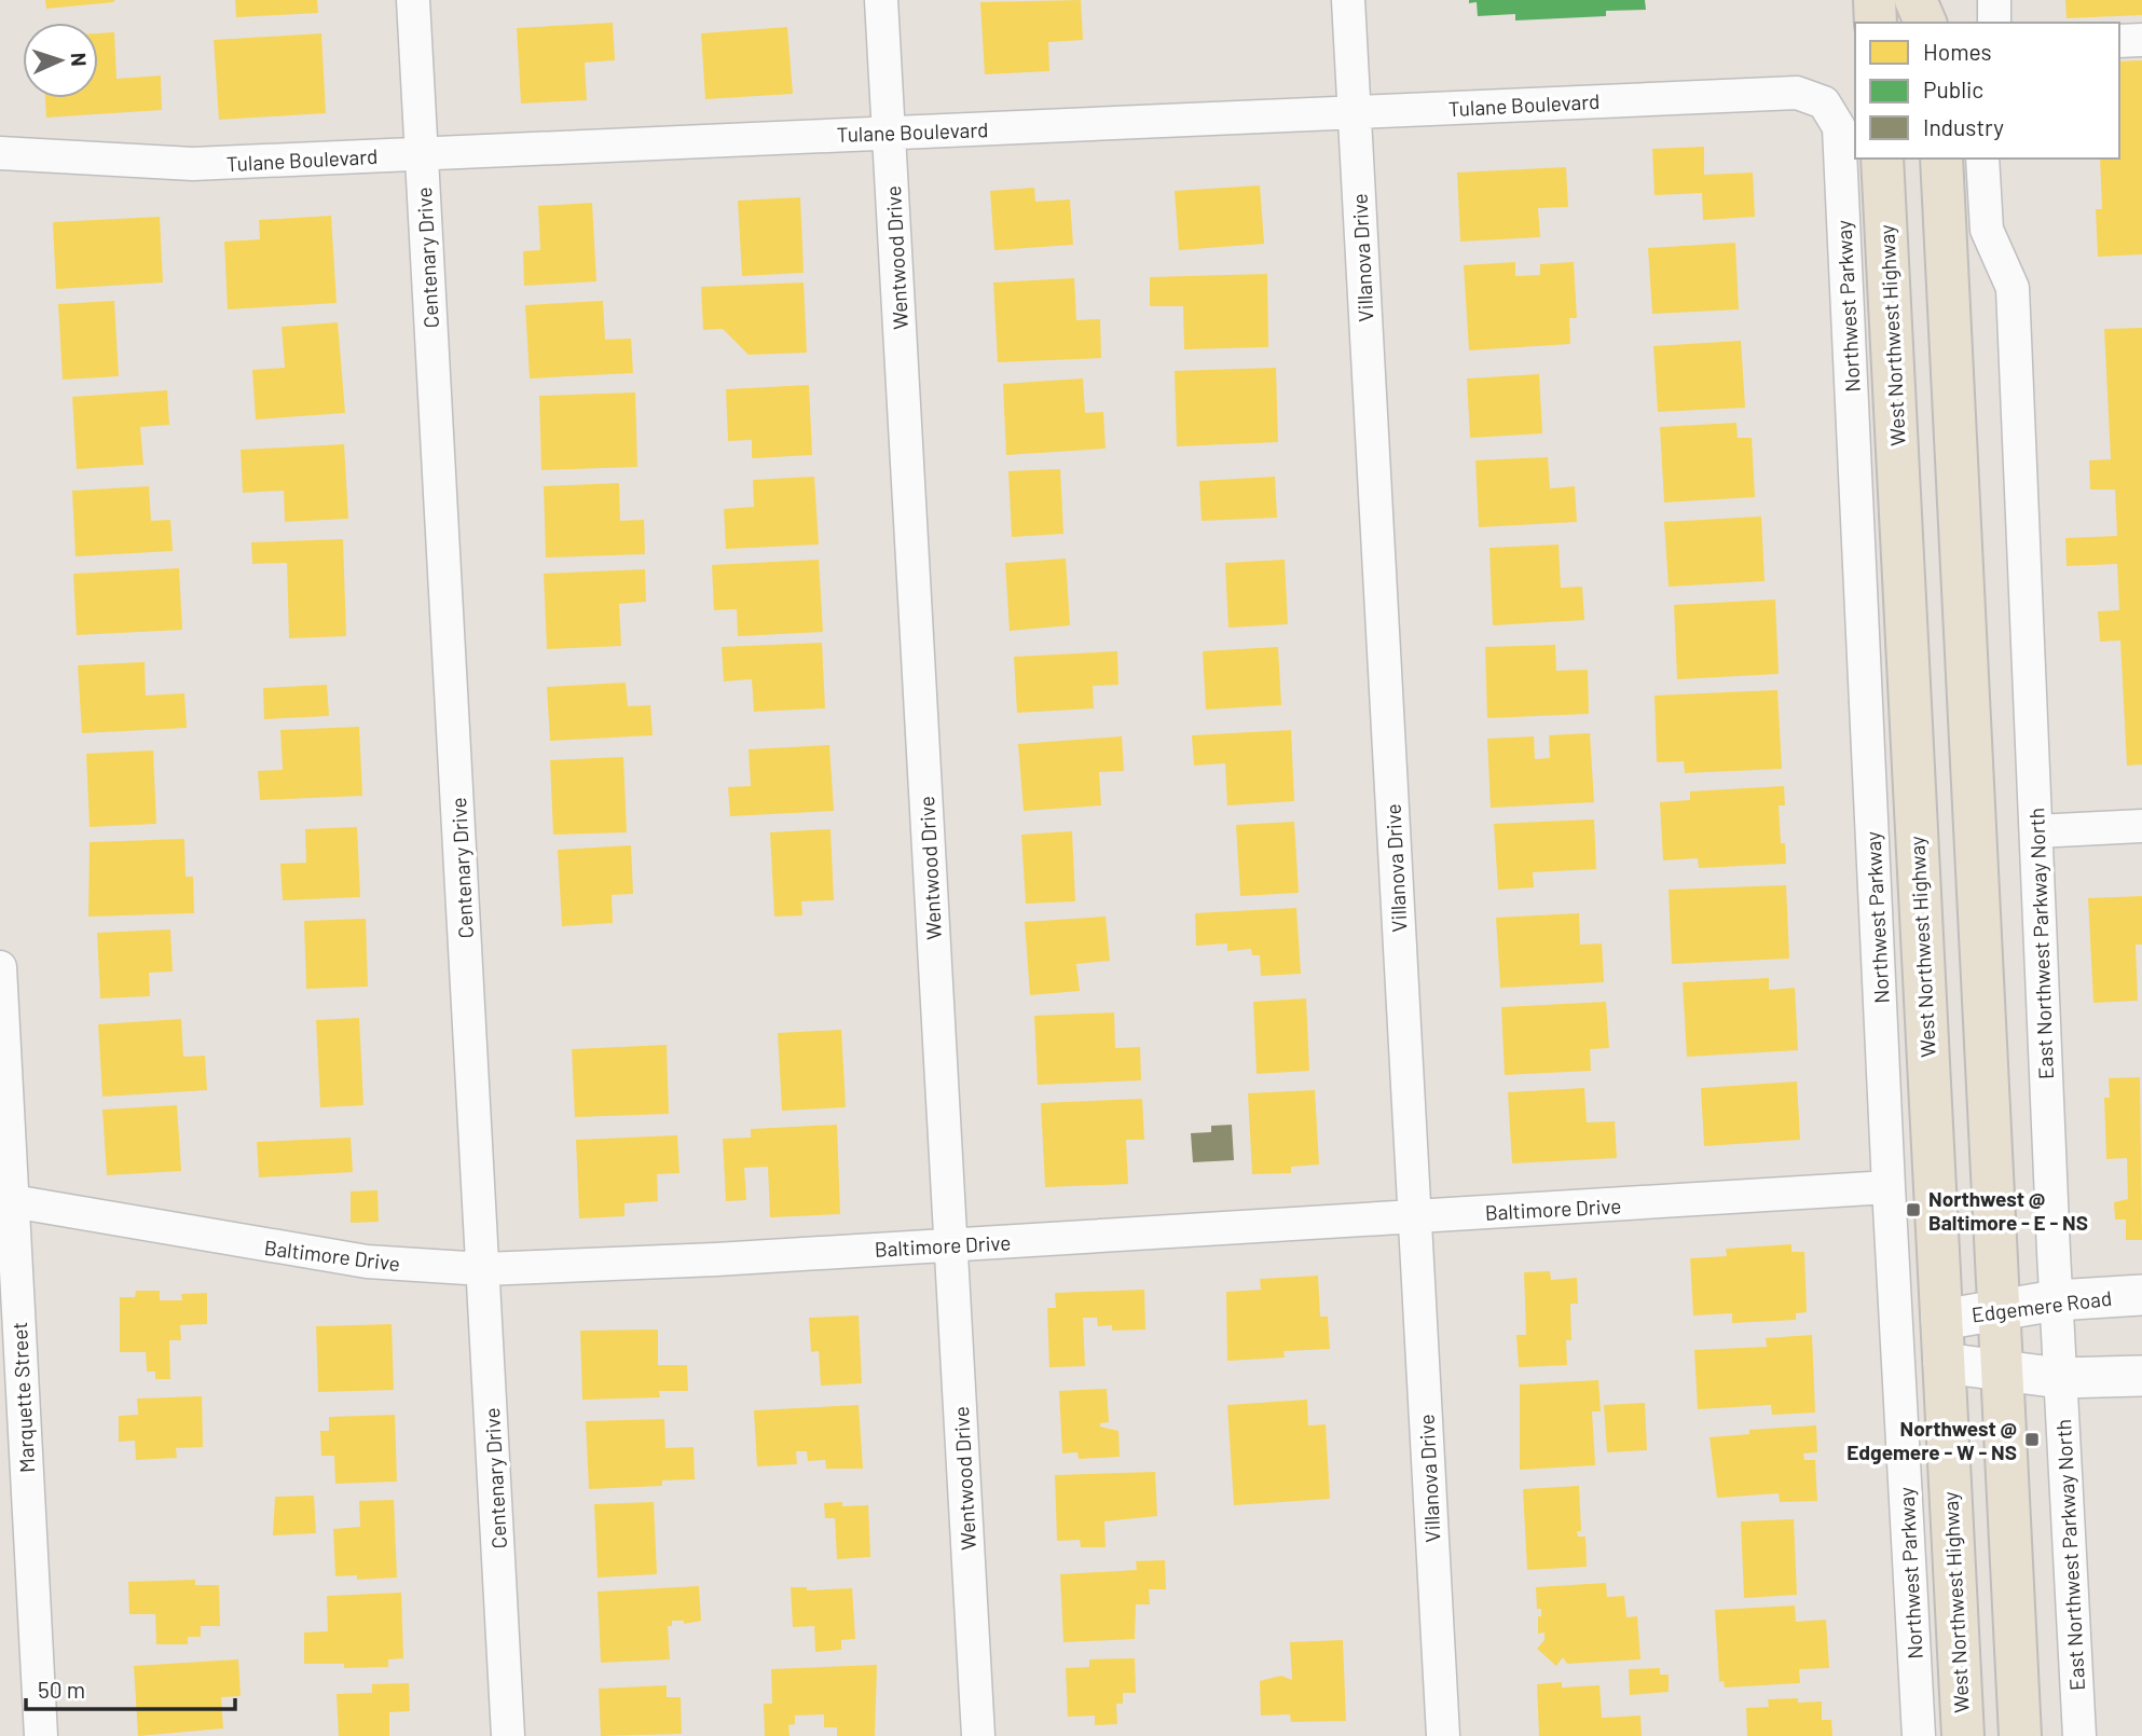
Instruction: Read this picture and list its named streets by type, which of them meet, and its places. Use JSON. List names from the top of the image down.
{
  "streets": {
    "main road": ["West Northwest Highway"],
    "street": [
      "Tulane Boulevard",
      "Centenary Drive",
      "Wentwood Drive",
      "Villanova Drive",
      "Northwest Parkway",
      "East Northwest Parkway North",
      "Baltimore Drive",
      "Edgemere Road",
      "Marquette Street"
    ]
  },
  "crossings": [
    ["Tulane Boulevard", "Centenary Drive"],
    ["Tulane Boulevard", "Wentwood Drive"],
    ["Tulane Boulevard", "Villanova Drive"],
    ["Tulane Boulevard", "Northwest Parkway"],
    ["Centenary Drive", "Baltimore Drive"],
    ["Wentwood Drive", "Baltimore Drive"],
    ["Villanova Drive", "Baltimore Drive"],
    ["Northwest Parkway", "Baltimore Drive"],
    ["West Northwest Highway", "Edgemere Road"],
    ["East Northwest Parkway North", "Edgemere Road"],
    ["Baltimore Drive", "Marquette Street"]
  ],
  "places": {
    "transit": ["Northwest @ Baltimore - E - NS", "Northwest @ Edgemere - W - NS"]
  },
  "legend": ["Homes", "Public", "Industry"],
  "scale_bar": "50 m",
  "north": "right"
}
